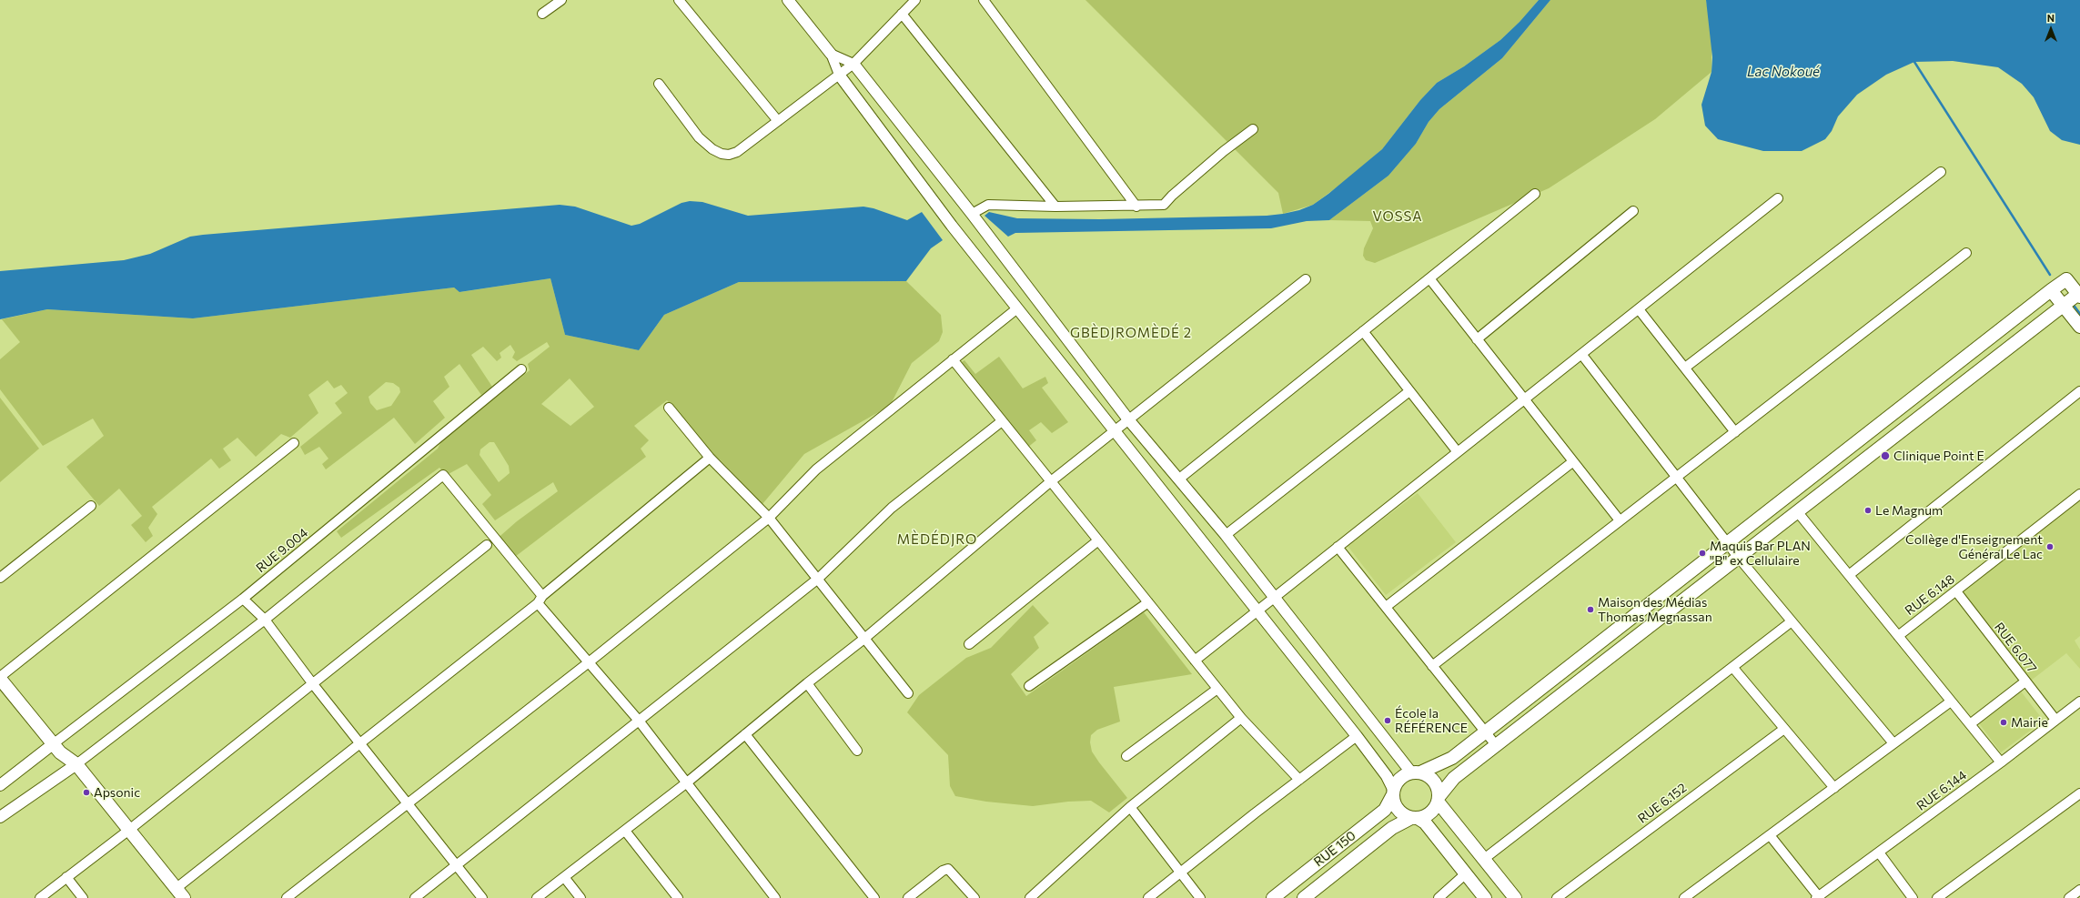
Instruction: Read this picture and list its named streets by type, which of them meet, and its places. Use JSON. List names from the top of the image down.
{
  "streets": {
    "main road": ["RUE 150"],
    "street": [
      "RUE 9.004",
      "RUE 6.148",
      "RUE 6.077",
      "RUE 6.144",
      "RUE 6.152"
    ]
  },
  "crossings": [
    ["RUE 6.148", "RUE 6.077"],
    ["RUE 6.077", "RUE 6.144"]
  ],
  "districts": ["VOSSA", "GBÈDJROMÈDÉ 2", "MÈDÉDJRO"],
  "water": ["Lac Nokoué"],
  "places": [
    "Clinique Point E",
    "Le Magnum",
    "Collège d'Enseignement Général Le Lac",
    "Maquis Bar PLAN \"B\" ex Cellulaire",
    "Maison des Médias Thomas Megnassan",
    "École la RÉFÉRENCE",
    "Mairie",
    "Apsonic"
  ],
  "north": "top"
}
